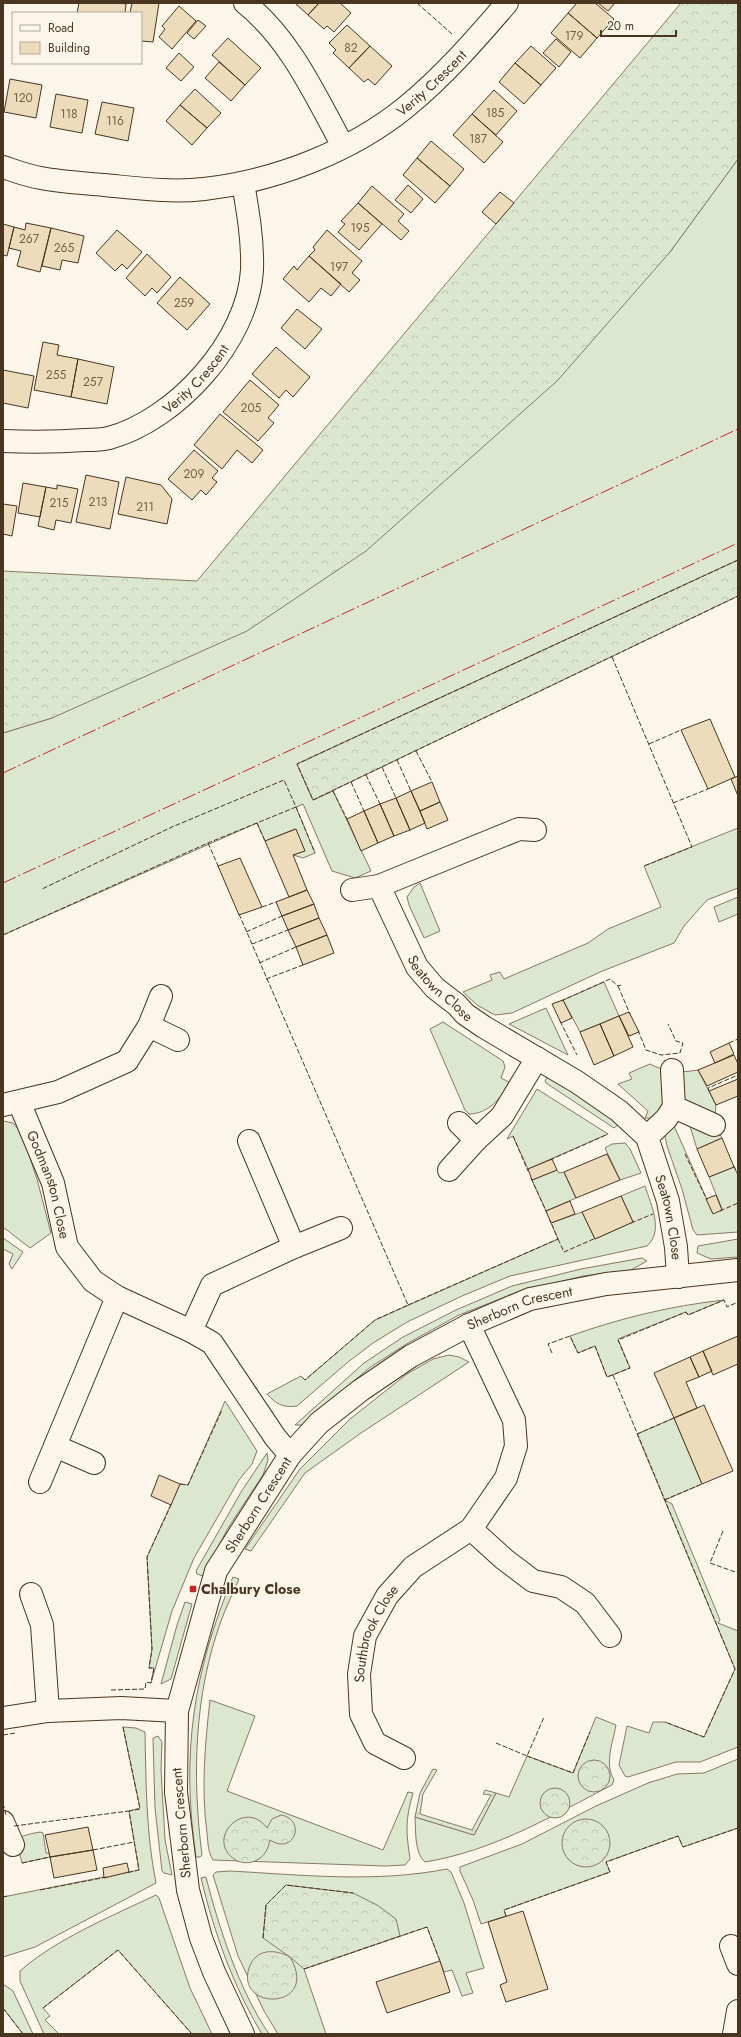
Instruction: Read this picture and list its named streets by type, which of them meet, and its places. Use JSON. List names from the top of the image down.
{
  "streets": {
    "street": [
      "Verity Crescent",
      "Seatown Close",
      "Godmanston Close",
      "Sherborn Crescent",
      "Southbrook Close"
    ]
  },
  "crossings": [
    ["Seatown Close", "Sherborn Crescent"],
    ["Godmanston Close", "Sherborn Crescent"],
    ["Sherborn Crescent", "Southbrook Close"]
  ],
  "places": {
    "transit": ["Chalbury Close"]
  },
  "house_numbers": [
    "179",
    "82",
    "120",
    "185",
    "118",
    "116",
    "187",
    "195",
    "267",
    "265",
    "197",
    "259",
    "255",
    "257",
    "205",
    "209",
    "213",
    "215",
    "211"
  ],
  "legend": ["Road", "Building"],
  "scale_bar": "20 m"
}
